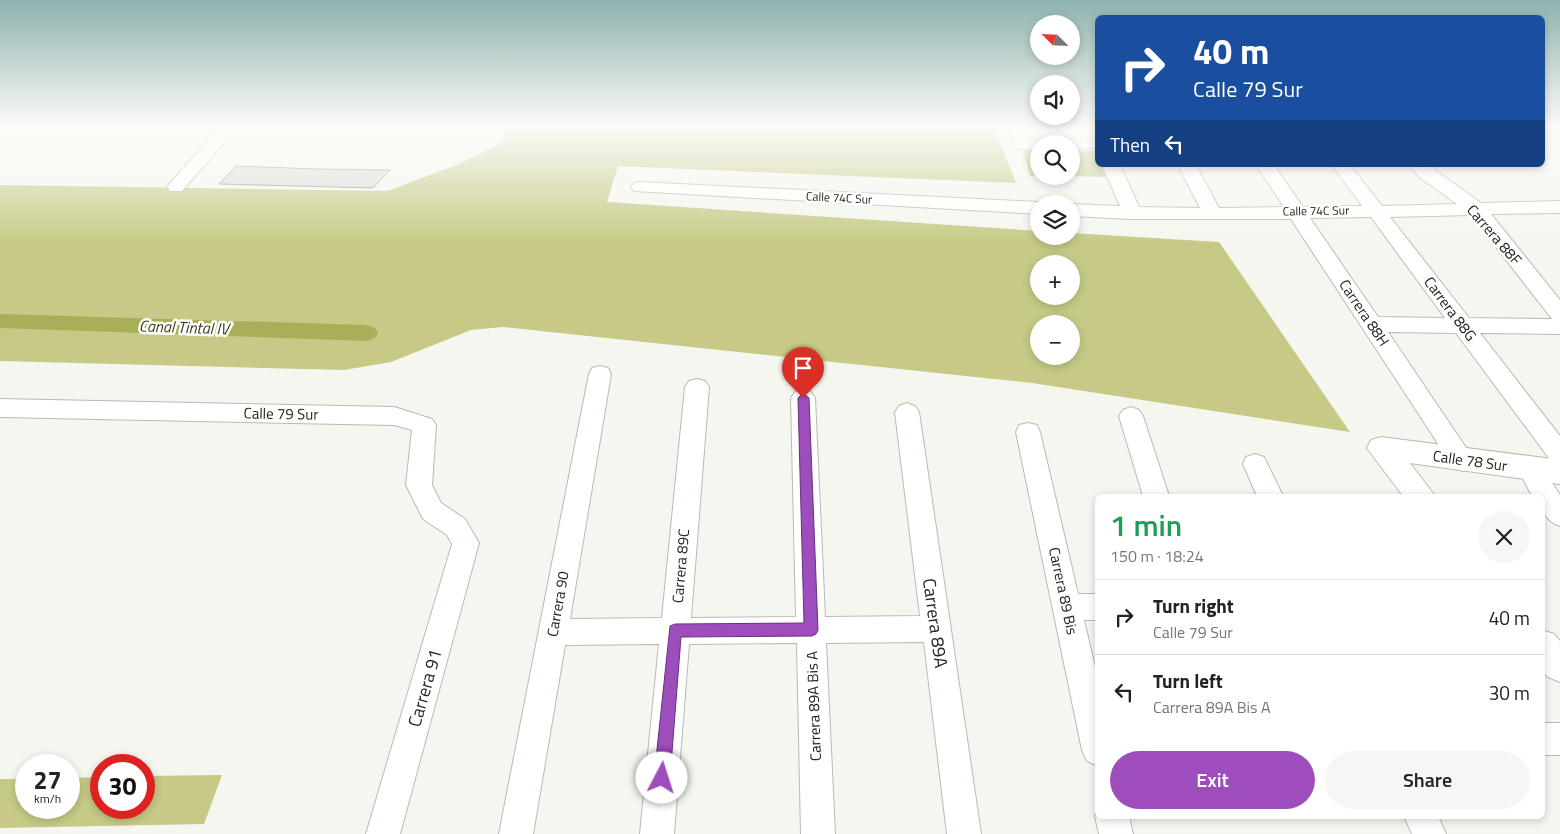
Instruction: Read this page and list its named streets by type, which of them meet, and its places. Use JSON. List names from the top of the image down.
{
  "streets": {
    "street": [
      "Calle 74C Sur",
      "Carrera 88F",
      "Carrera 88G",
      "Carrera 88H",
      "Calle 79 Sur",
      "Calle 78 Sur",
      "Carrera 89C",
      "Carrera 89 Bis",
      "Carrera 90",
      "Carrera 89A",
      "Carrera 91",
      "Carrera 89A Bis A"
    ]
  },
  "crossings": [
    ["Calle 74C Sur", "Carrera 88F"],
    ["Calle 74C Sur", "Carrera 88G"],
    ["Calle 74C Sur", "Carrera 88H"],
    ["Carrera 88H", "Calle 78 Sur"],
    ["Calle 79 Sur", "Carrera 91"]
  ],
  "water": ["Canal Tintal IV"],
  "north": "top left",
  "page": {
    "map_buttons": ["+", "−"],
    "turn": ["40 m", "Calle 79 Sur"],
    "then": "Then",
    "heading": ["1 min", "150 m · 18:24"],
    "list": [
      {
        "name": "Turn right",
        "note": "Calle 79 Sur",
        "value": "40 m"
      },
      {
        "name": "Turn left",
        "note": "Carrera 89A Bis A",
        "value": "30 m"
      }
    ],
    "buttons": ["Exit", "Share"],
    "speed": "27 km/h",
    "limit": "30"
  }
}
